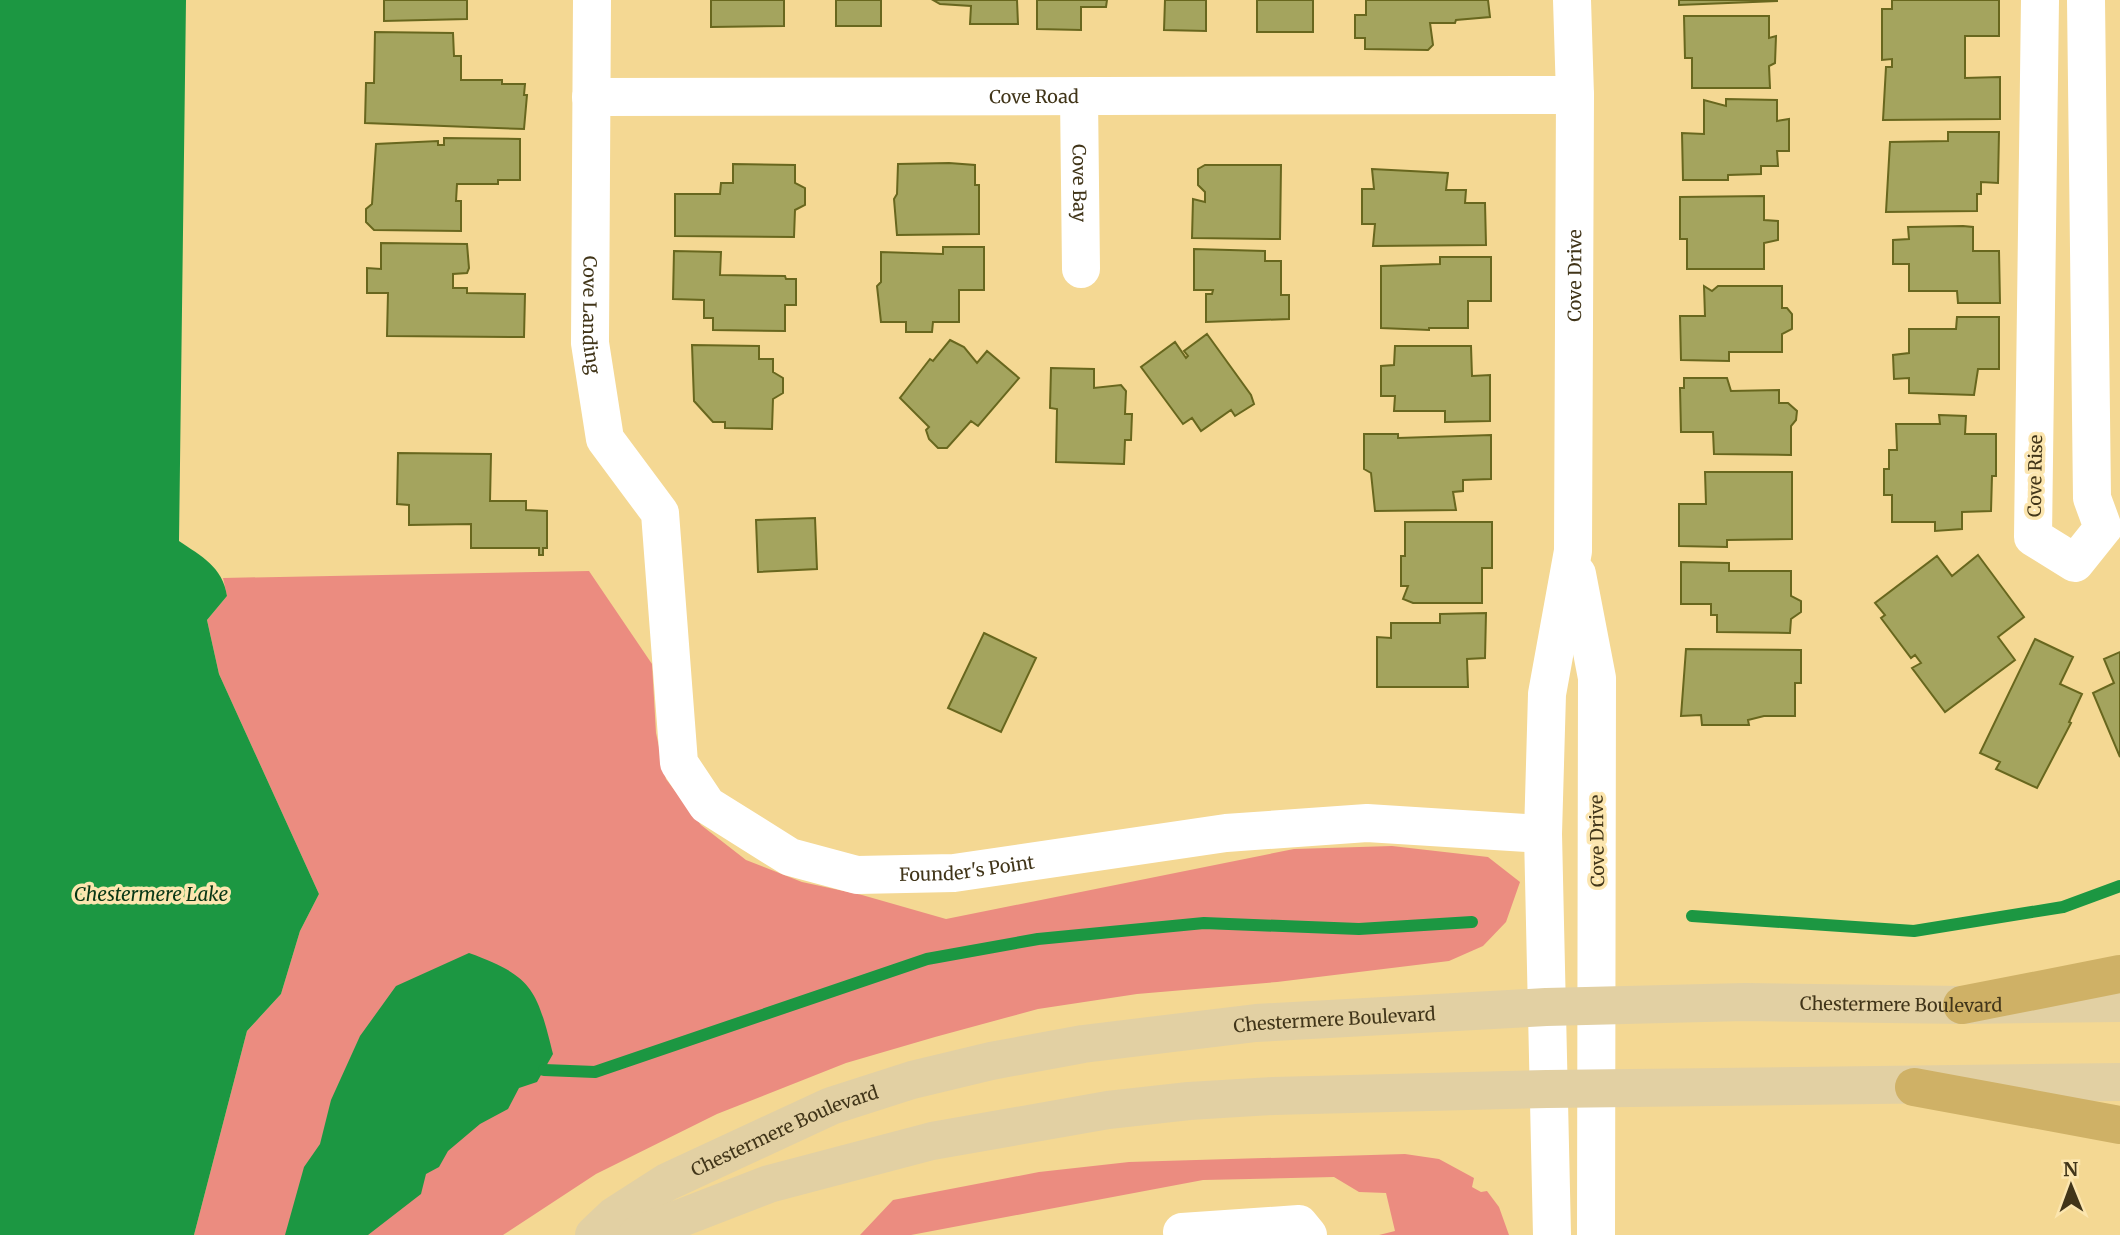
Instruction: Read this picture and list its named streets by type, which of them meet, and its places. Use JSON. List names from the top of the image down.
{
  "streets": {
    "main road": ["Chestermere Boulevard"],
    "street": [
      "Cove Road",
      "Cove Bay",
      "Cove Drive",
      "Cove Landing",
      "Cove Rise",
      "Founder's Point"
    ]
  },
  "crossings": [
    ["Cove Road", "Cove Bay"],
    ["Cove Road", "Cove Drive"],
    ["Cove Road", "Cove Landing"],
    ["Cove Drive", "Founder's Point"],
    ["Cove Drive", "Chestermere Boulevard"],
    ["Cove Landing", "Founder's Point"]
  ],
  "water": ["Chestermere Lake"],
  "north": "top"
}
